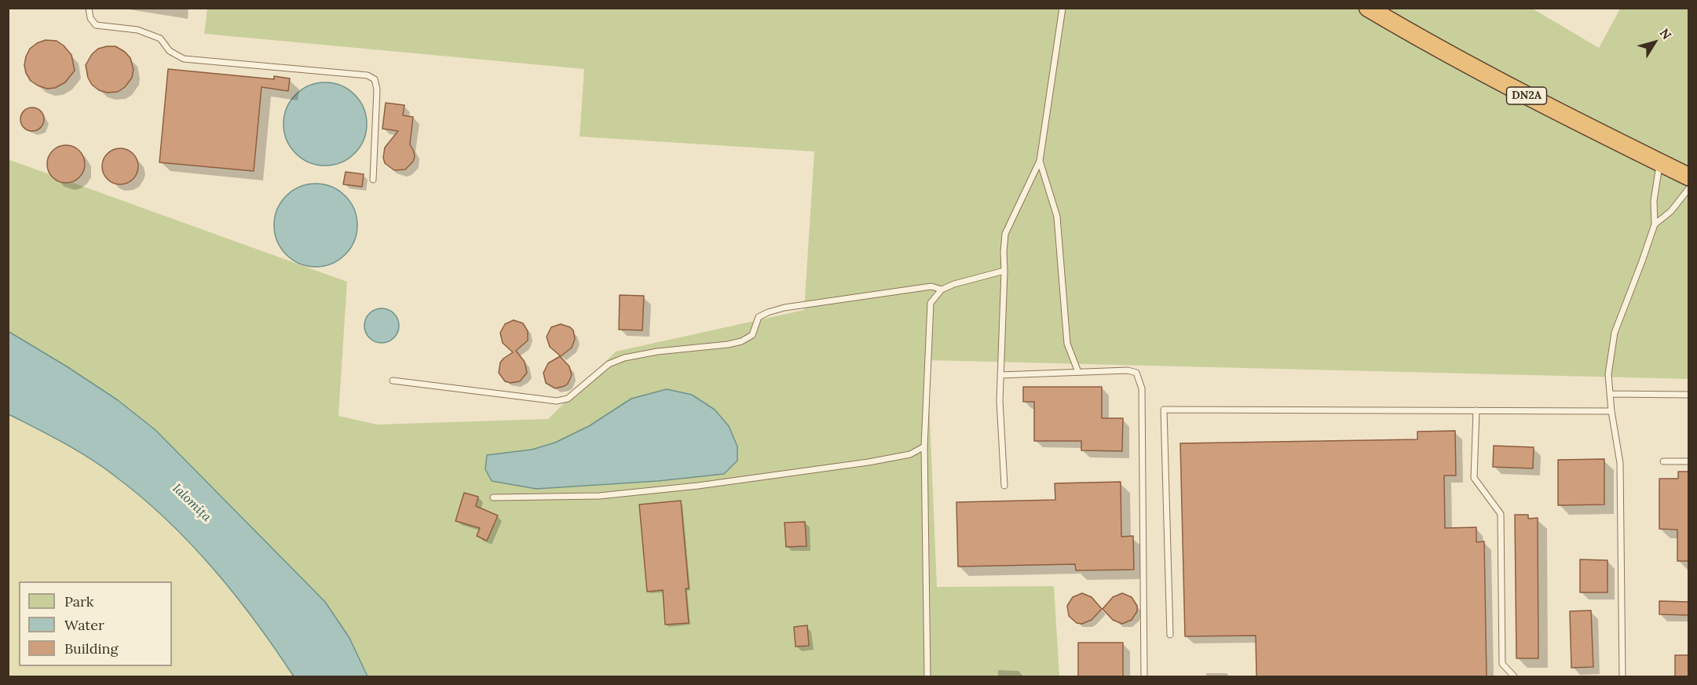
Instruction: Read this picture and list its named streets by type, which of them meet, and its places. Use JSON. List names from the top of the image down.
{
  "streets": {
    "highway": ["DN2A"]
  },
  "water": ["Ialomița"],
  "legend": ["Park", "Water", "Building"],
  "north": "top right"
}
